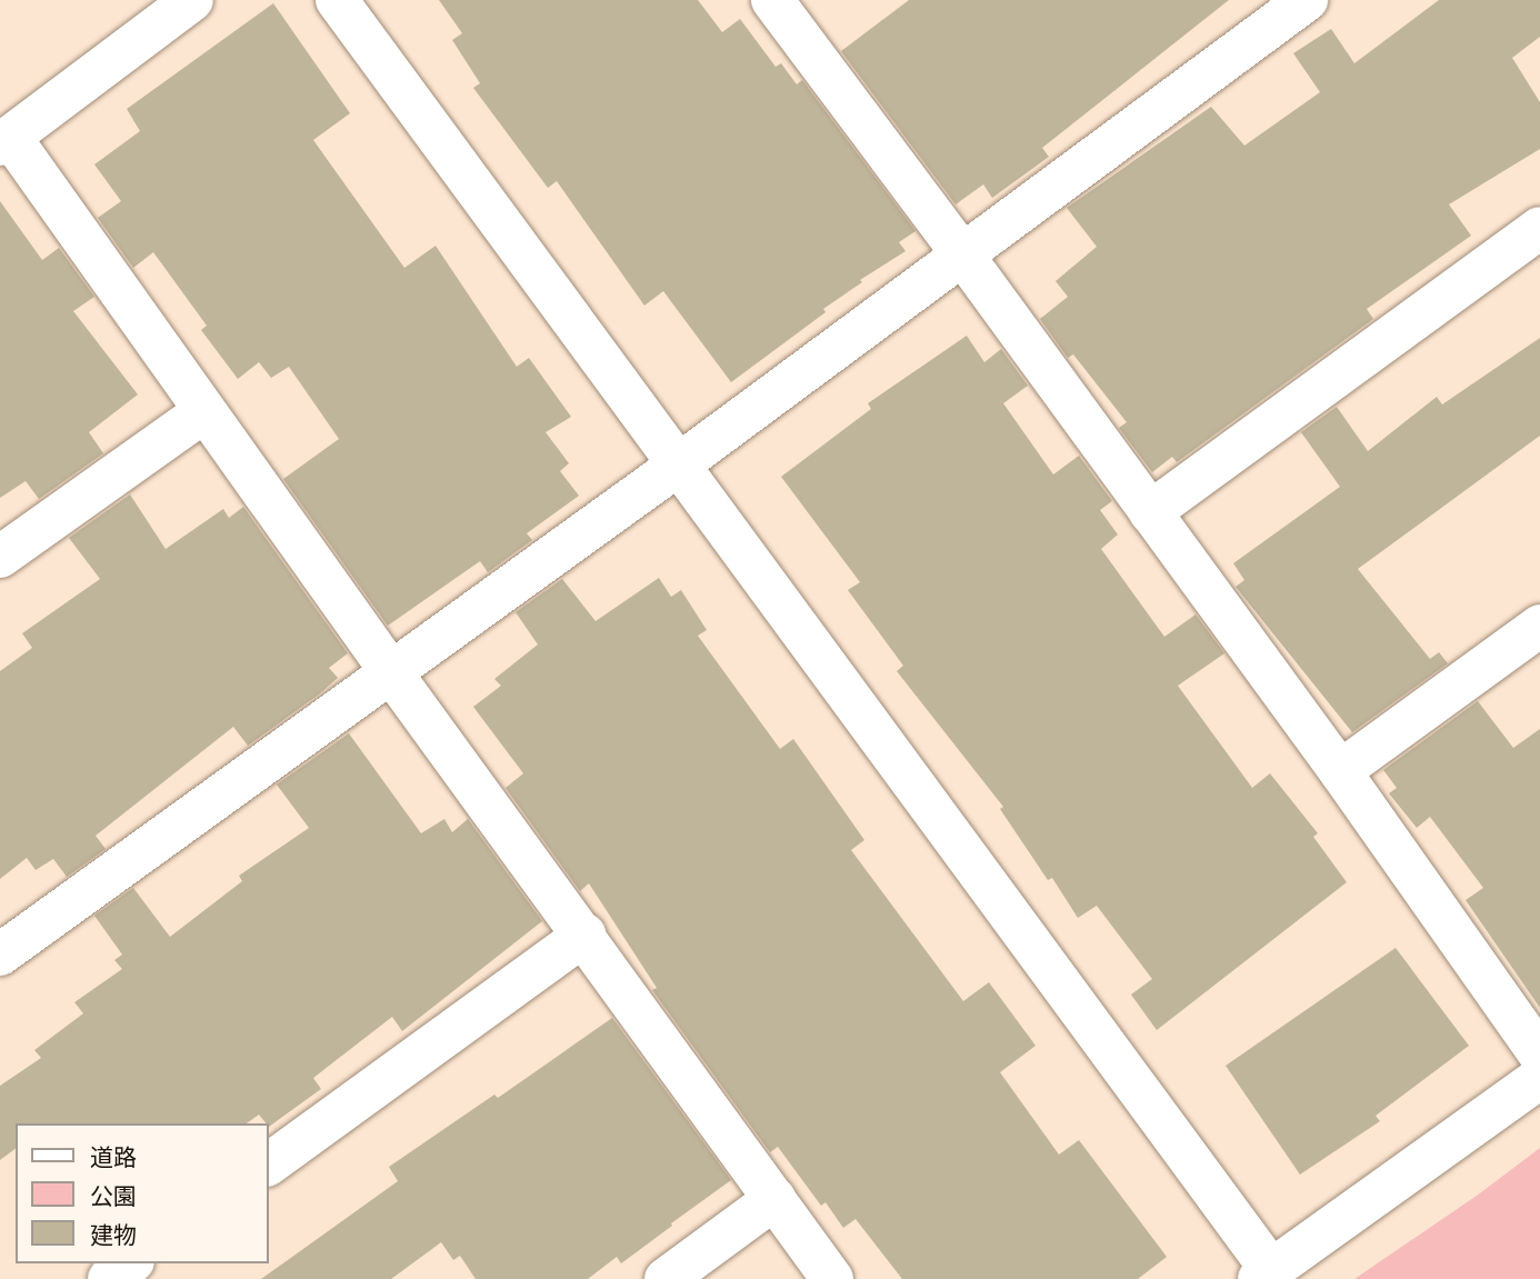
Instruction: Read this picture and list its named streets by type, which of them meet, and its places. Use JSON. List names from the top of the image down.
{
  "legend": ["道路", "公園", "建物"]
}
